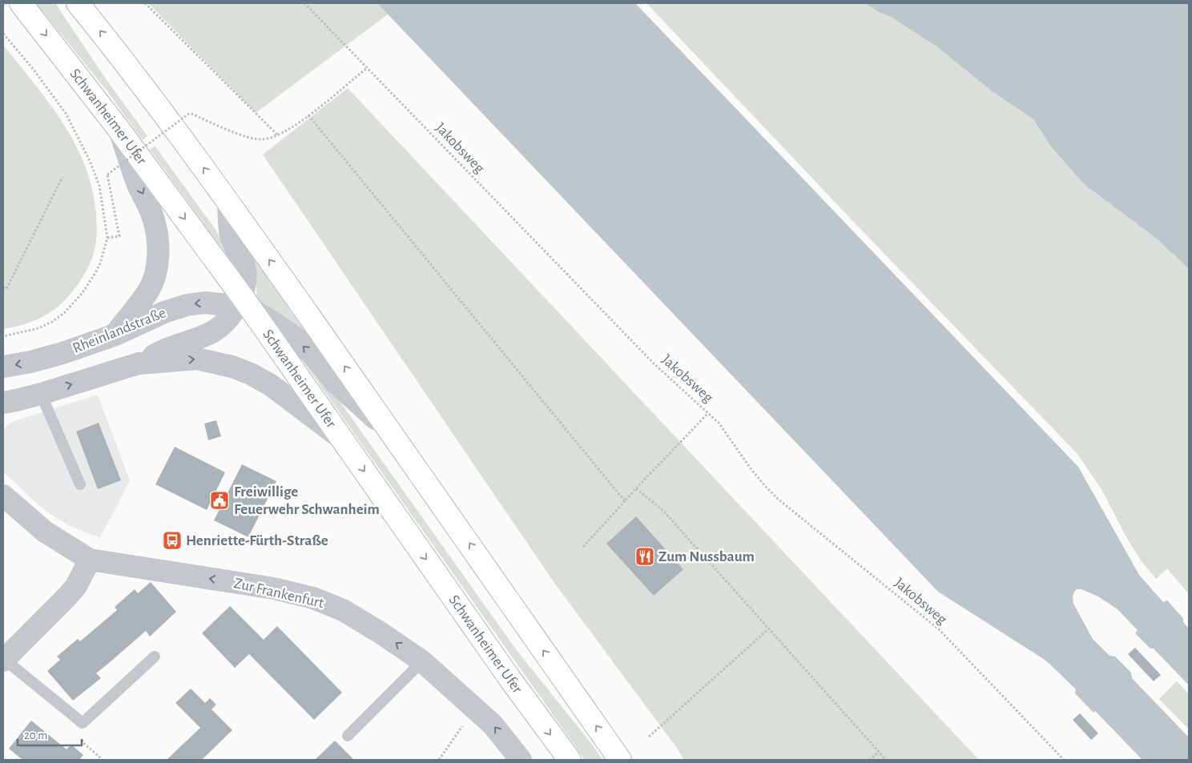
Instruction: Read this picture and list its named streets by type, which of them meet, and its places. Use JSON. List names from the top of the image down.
{
  "streets": {
    "main road": ["Schwanheimer Ufer"],
    "street": ["Rheinlandstraße", "Zur Frankenfurt"],
    "path": ["Jakobsweg"]
  },
  "crossings": [
    ["Schwanheimer Ufer", "Rheinlandstraße"]
  ],
  "one_way": ["Zur Frankenfurt"],
  "places": {
    "public building": ["Freiwillige Feuerwehr Schwanheim"],
    "bus stop": ["Henriette-Fürth-Straße"],
    "restaurant": ["Zum Nussbaum"]
  },
  "scale_bar": "20 m"
}
